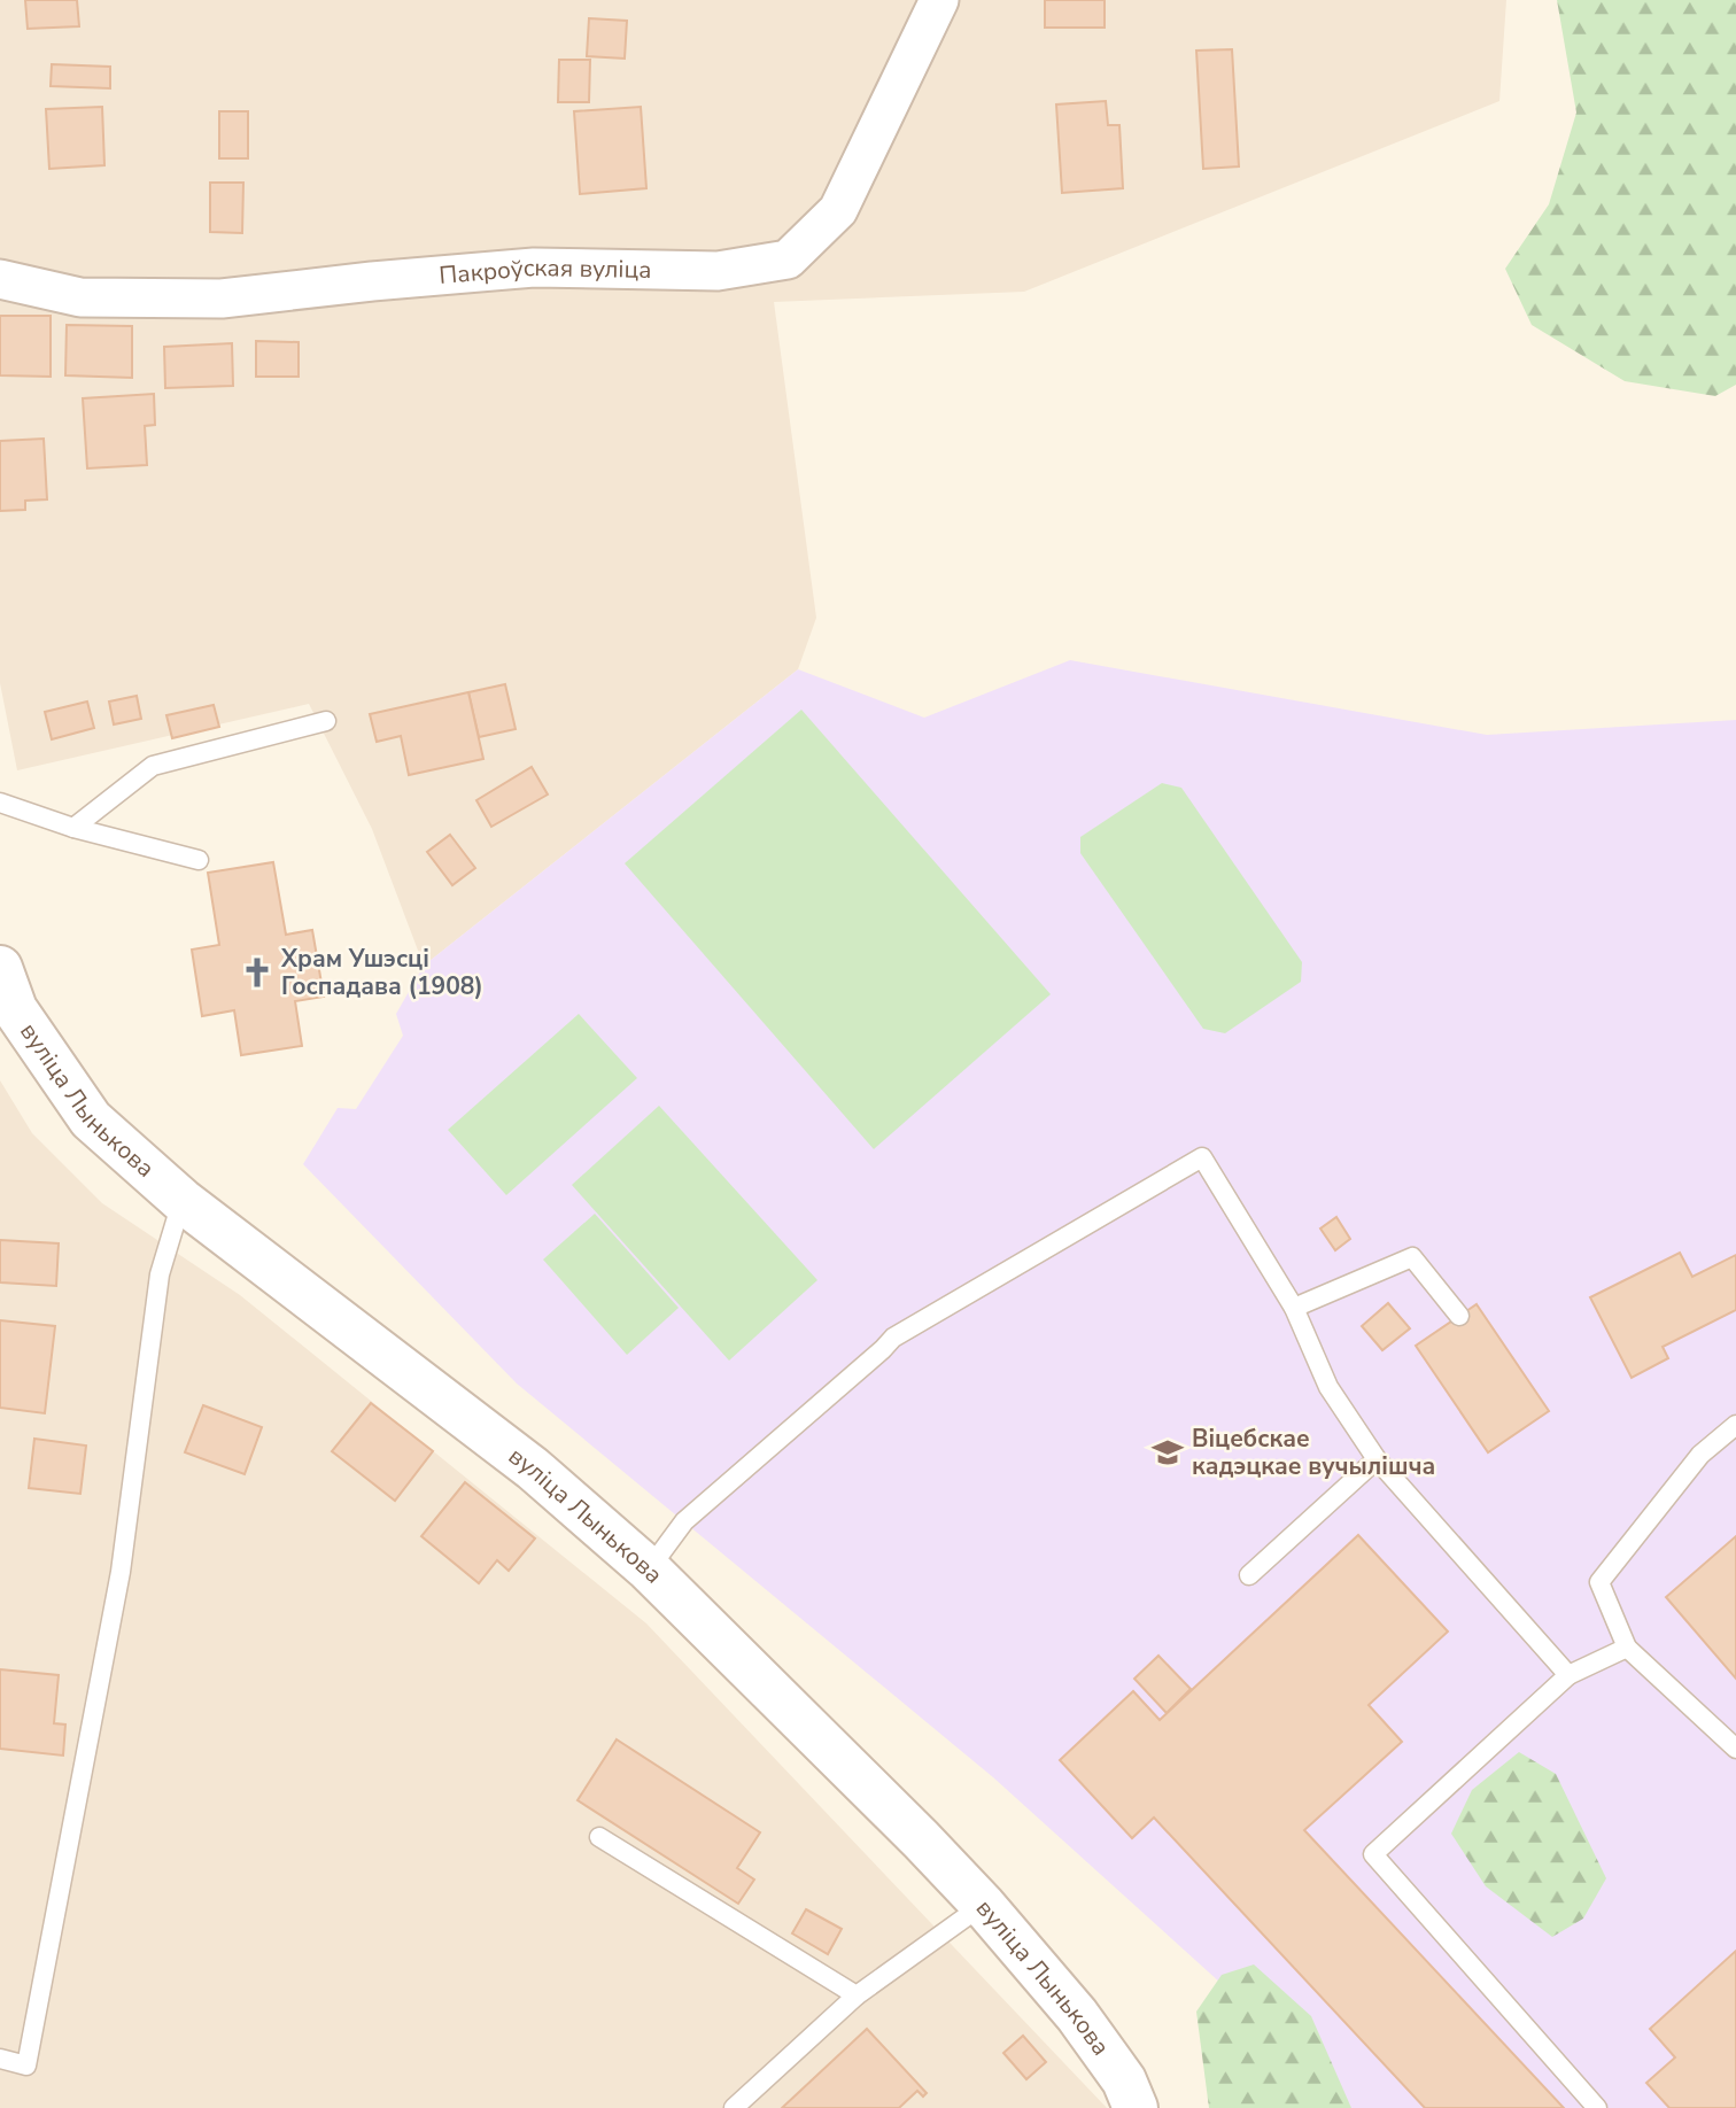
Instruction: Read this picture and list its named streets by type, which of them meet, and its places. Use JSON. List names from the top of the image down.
{
  "streets": {
    "street": ["Пакроўская вуліца", "вуліца Лынькова"]
  },
  "places": {
    "church": ["Храм Ушэсці Госпадава (1908)"],
    "school or university": ["Віцебскае кадэцкае вучылішча"]
  }
}
